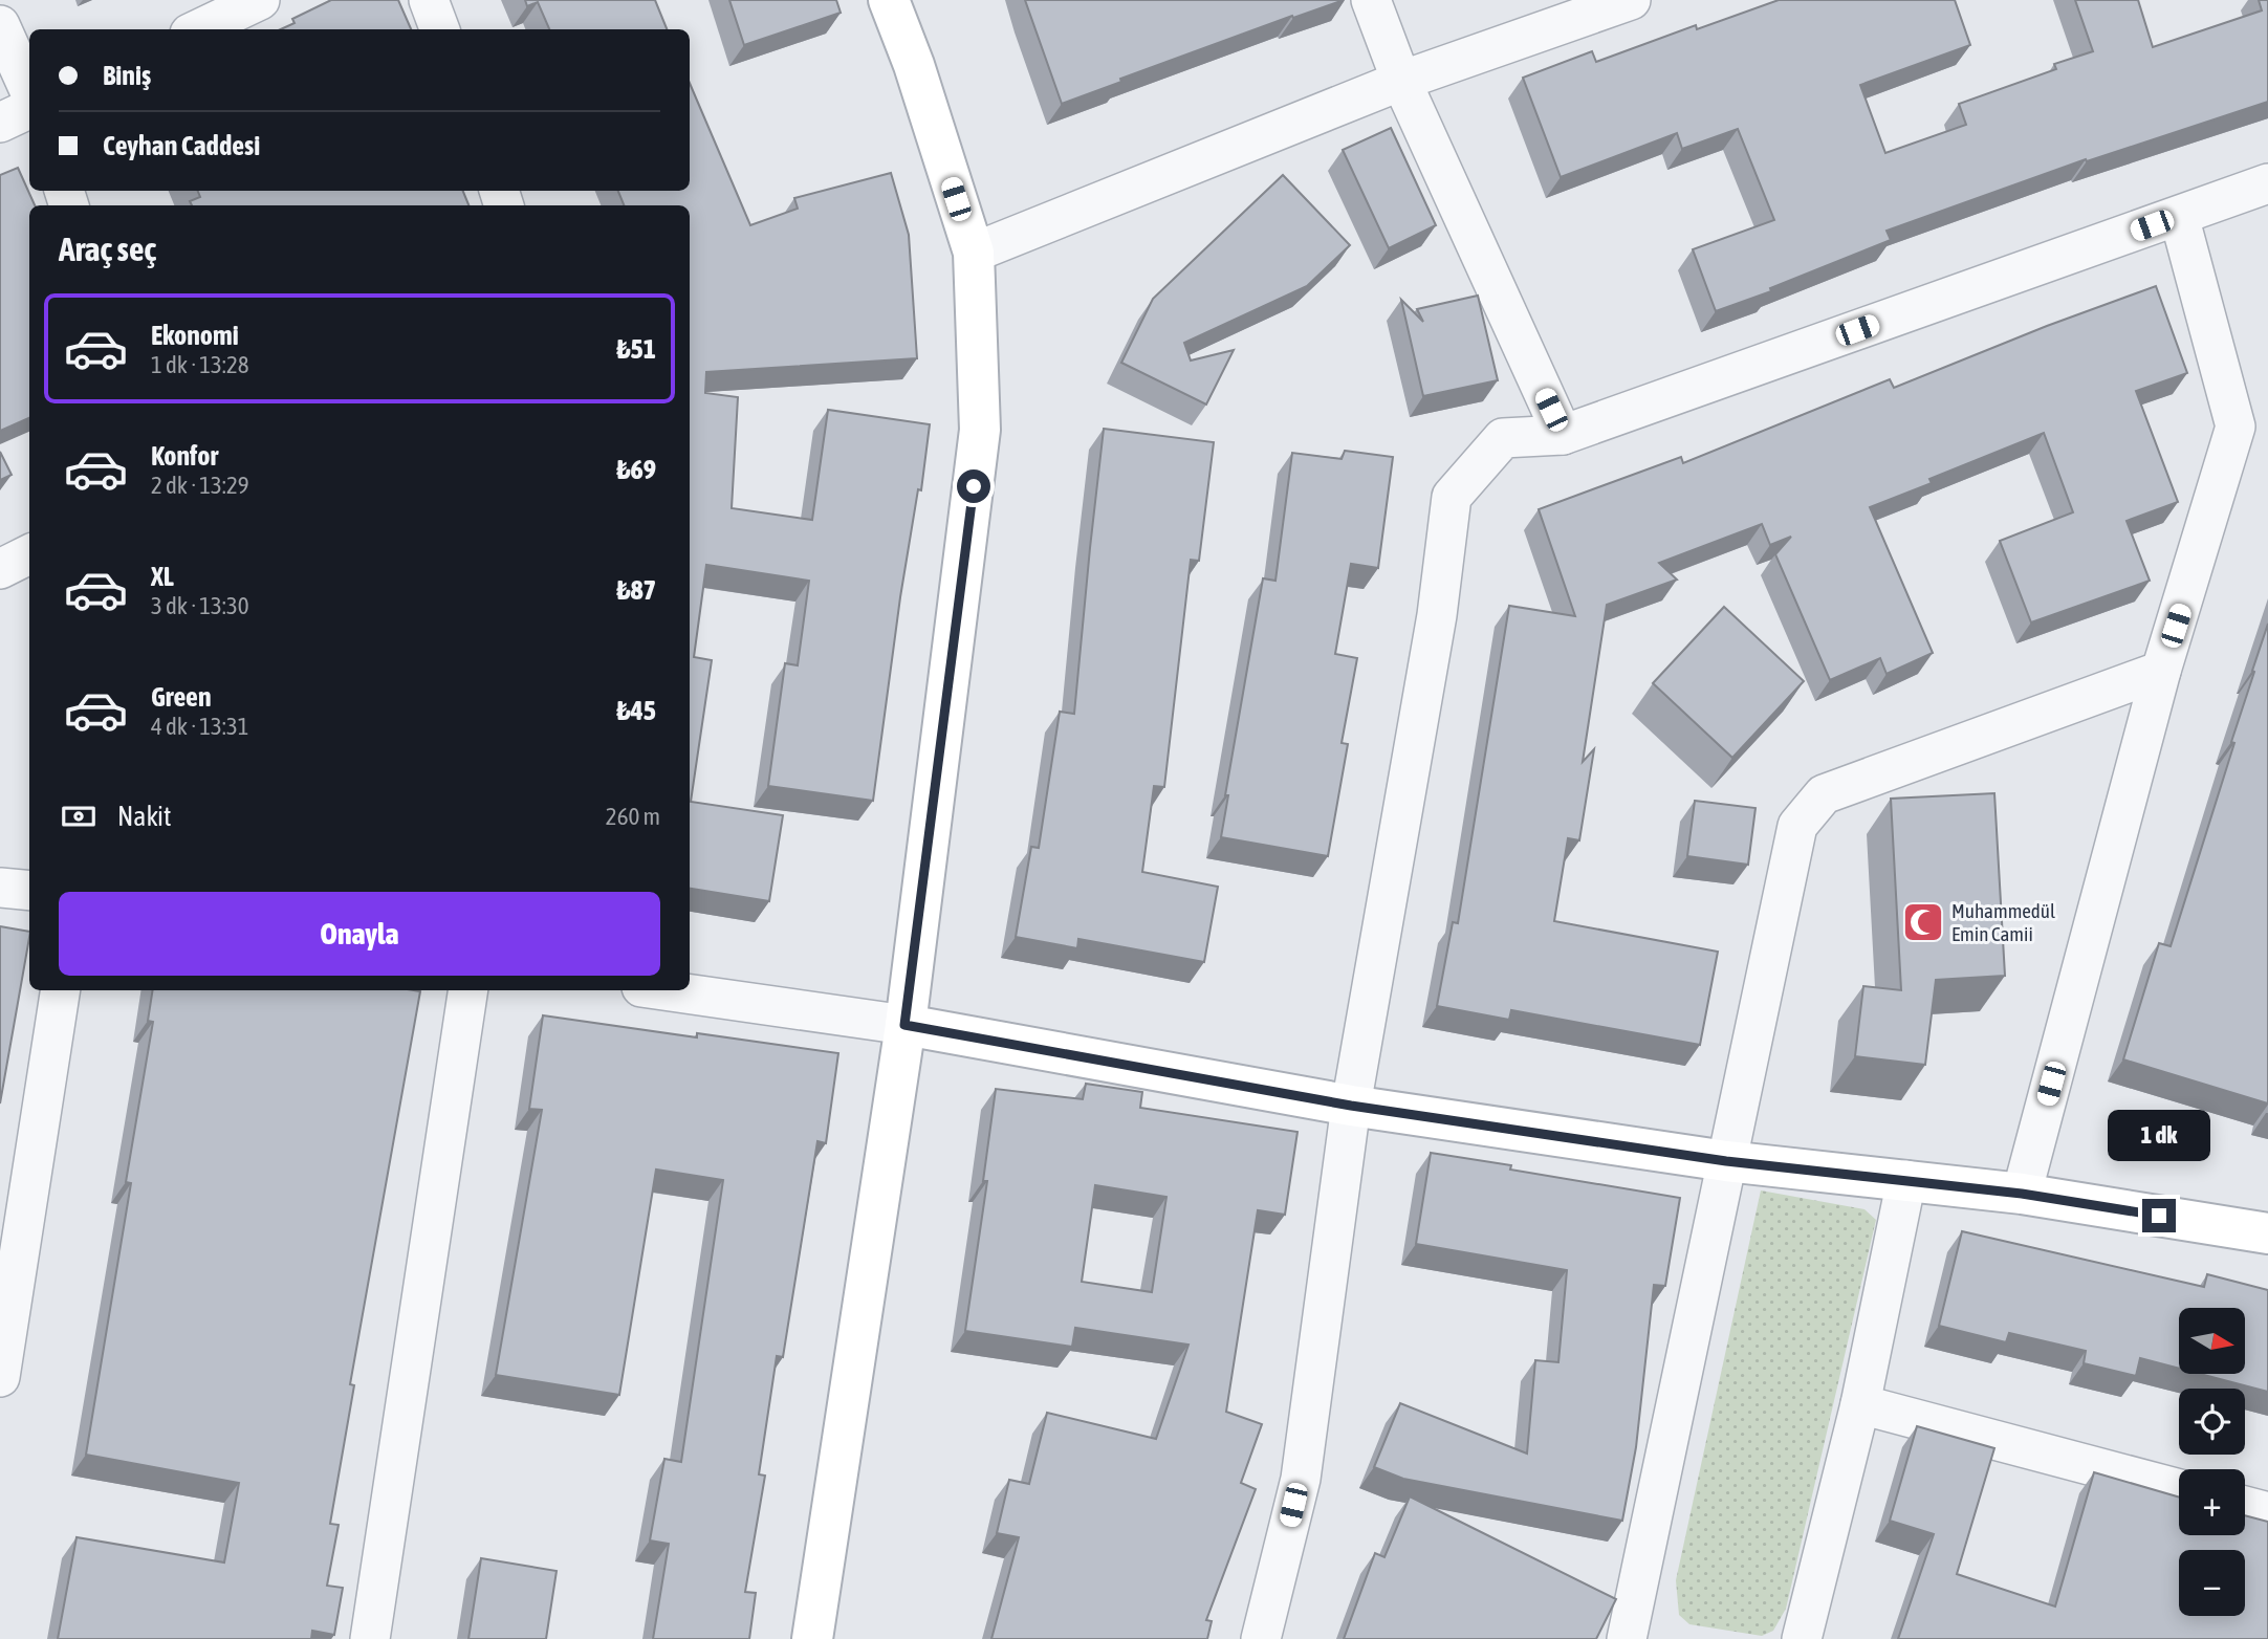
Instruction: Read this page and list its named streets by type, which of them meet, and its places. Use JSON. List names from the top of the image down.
{
  "places": {
    "mosque": ["Muhammedül Emin Camii"]
  },
  "north": "right",
  "page": {
    "banner": ["Biniş", "Ceyhan Caddesi"],
    "heading": "Araç seç",
    "list": [
      {
        "name": "Ekonomi",
        "note": "1 dk · 13:28",
        "value": "₺51"
      },
      {
        "name": "Konfor",
        "note": "2 dk · 13:29",
        "value": "₺69"
      },
      {
        "name": "XL",
        "note": "3 dk · 13:30",
        "value": "₺87"
      },
      {
        "name": "Green",
        "note": "4 dk · 13:31",
        "value": "₺45"
      }
    ],
    "pay": ["Nakit", "260 m"],
    "buttons": "Onayla",
    "bubble": "1 dk",
    "map_buttons": ["+", "−"]
  }
}
